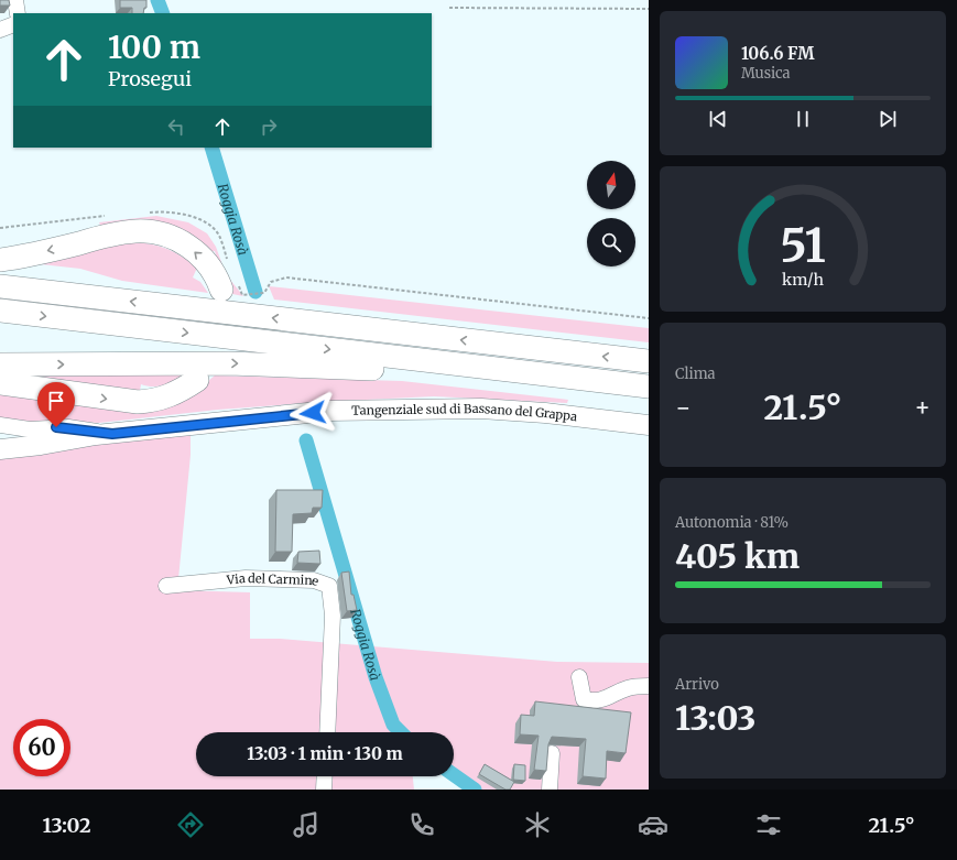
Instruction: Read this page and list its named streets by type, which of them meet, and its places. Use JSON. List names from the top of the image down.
{
  "streets": {
    "main road": ["Tangenziale sud di Bassano del Grappa"],
    "street": ["Via del Carmine"]
  },
  "water": ["Roggia Rosà"],
  "north": "top",
  "page": {
    "turn": ["100 m", "Prosegui"],
    "song": ["106.6 FM", "Musica"],
    "tile": [
      "Clima",
      ["Autonomia · 81%", "405 km"],
      ["Arrivo", "13:03"]
    ],
    "heat": ["−", "21.5°", "+"],
    "limit": "60",
    "trip": "13:03 · 1 min · 130 m",
    "tabs": ["13:02", "21.5°"],
    "gauge": ["51", "km/h"]
  }
}
